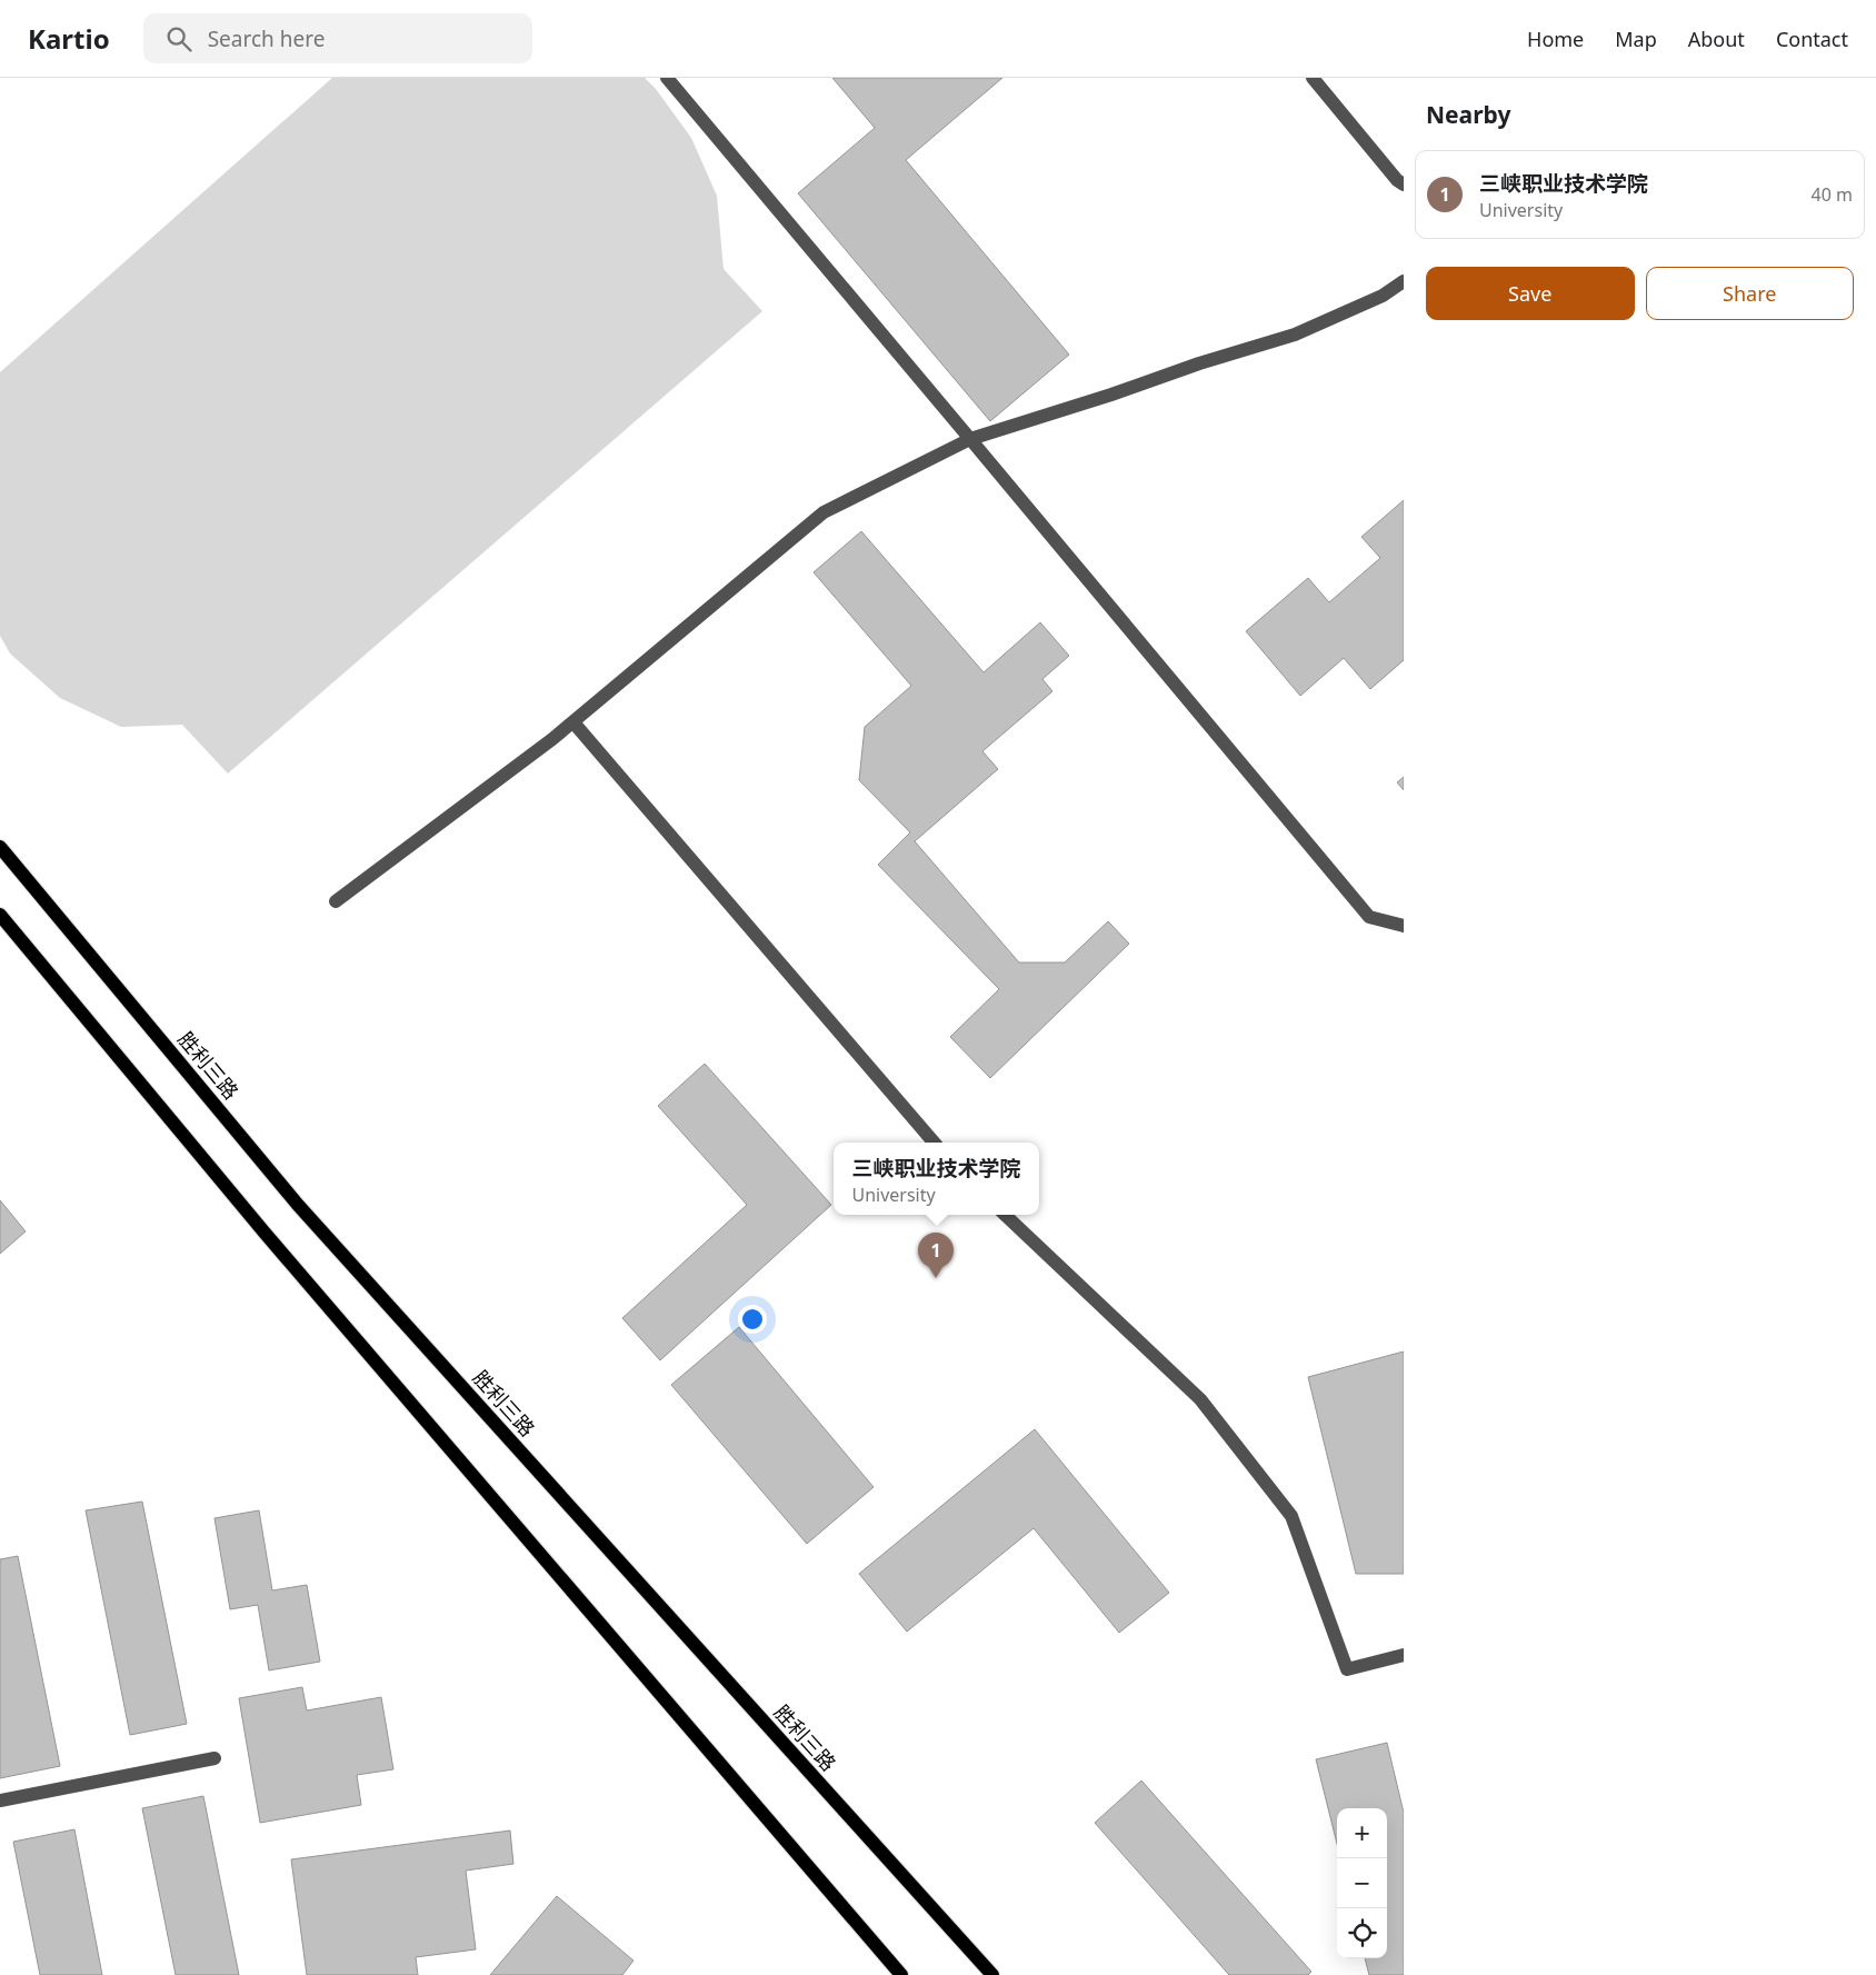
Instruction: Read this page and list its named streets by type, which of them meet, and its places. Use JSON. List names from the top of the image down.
{
  "streets": {
    "main road": ["胜利三路"]
  },
  "page": {
    "header": "Kartio",
    "search": "Search here",
    "nav": [
      "Home",
      "Map",
      "About",
      "Contact"
    ],
    "heading": "Nearby",
    "list": [
      {
        "mark": "1",
        "name": "三峡职业技术学院",
        "note": "University",
        "value": "40 m"
      }
    ],
    "buttons": ["Save", "Share"],
    "popup": ["三峡职业技术学院", "University"],
    "pins": "1",
    "map_buttons": ["+", "−"]
  }
}
